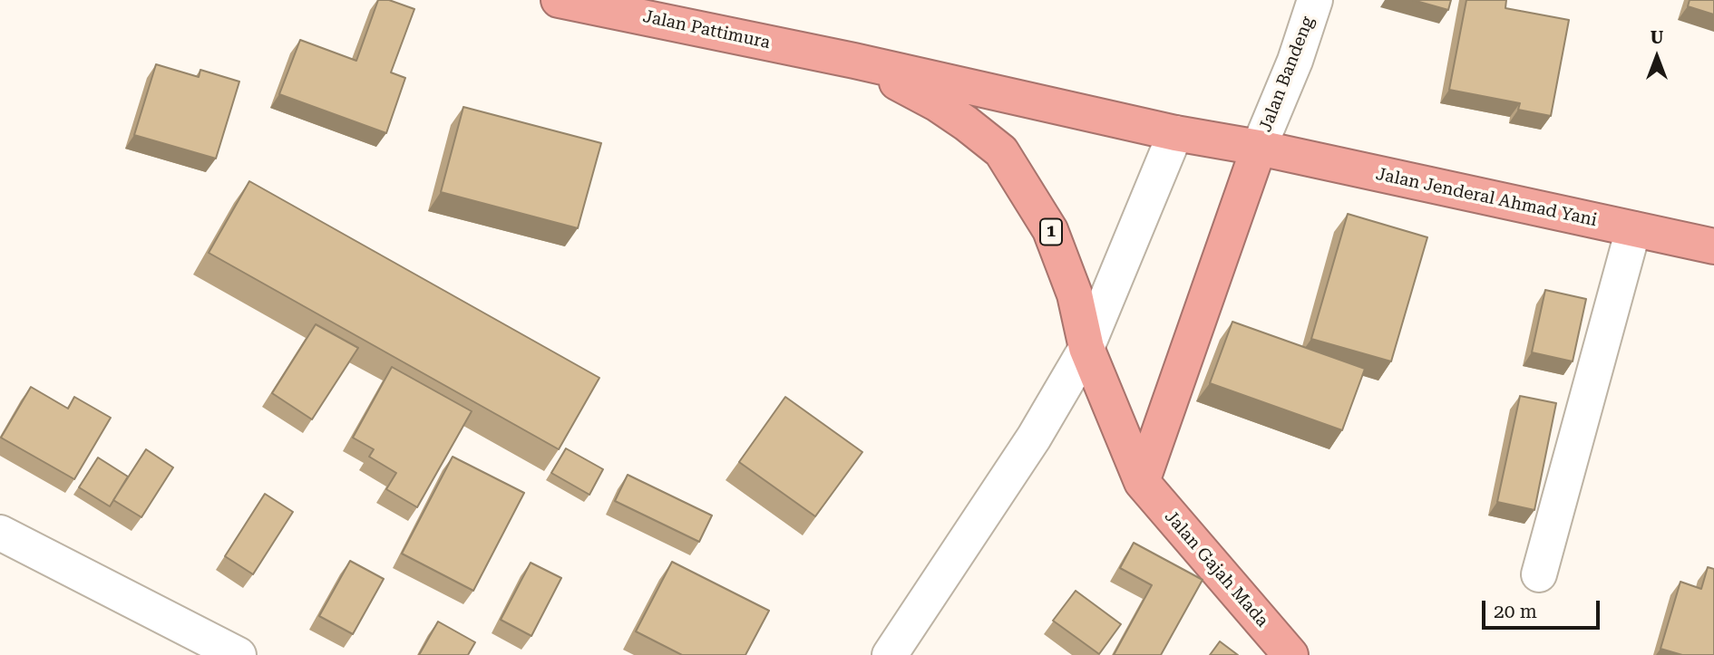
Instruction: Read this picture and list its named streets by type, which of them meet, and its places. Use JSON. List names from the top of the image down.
{
  "streets": {
    "highway": [
      "Jalan Pattimura",
      "Jalan Jenderal Ahmad Yani",
      "1",
      "Jalan Gajah Mada"
    ],
    "street": ["Jalan Bandeng"]
  },
  "crossings": [
    ["Jalan Pattimura", "1"],
    ["Jalan Bandeng", "Jalan Jenderal Ahmad Yani"],
    ["Jalan Bandeng", "1"],
    ["Jalan Jenderal Ahmad Yani", "1"],
    ["1", "Jalan Gajah Mada"]
  ],
  "scale_bar": "20 m",
  "north": "top"
}
